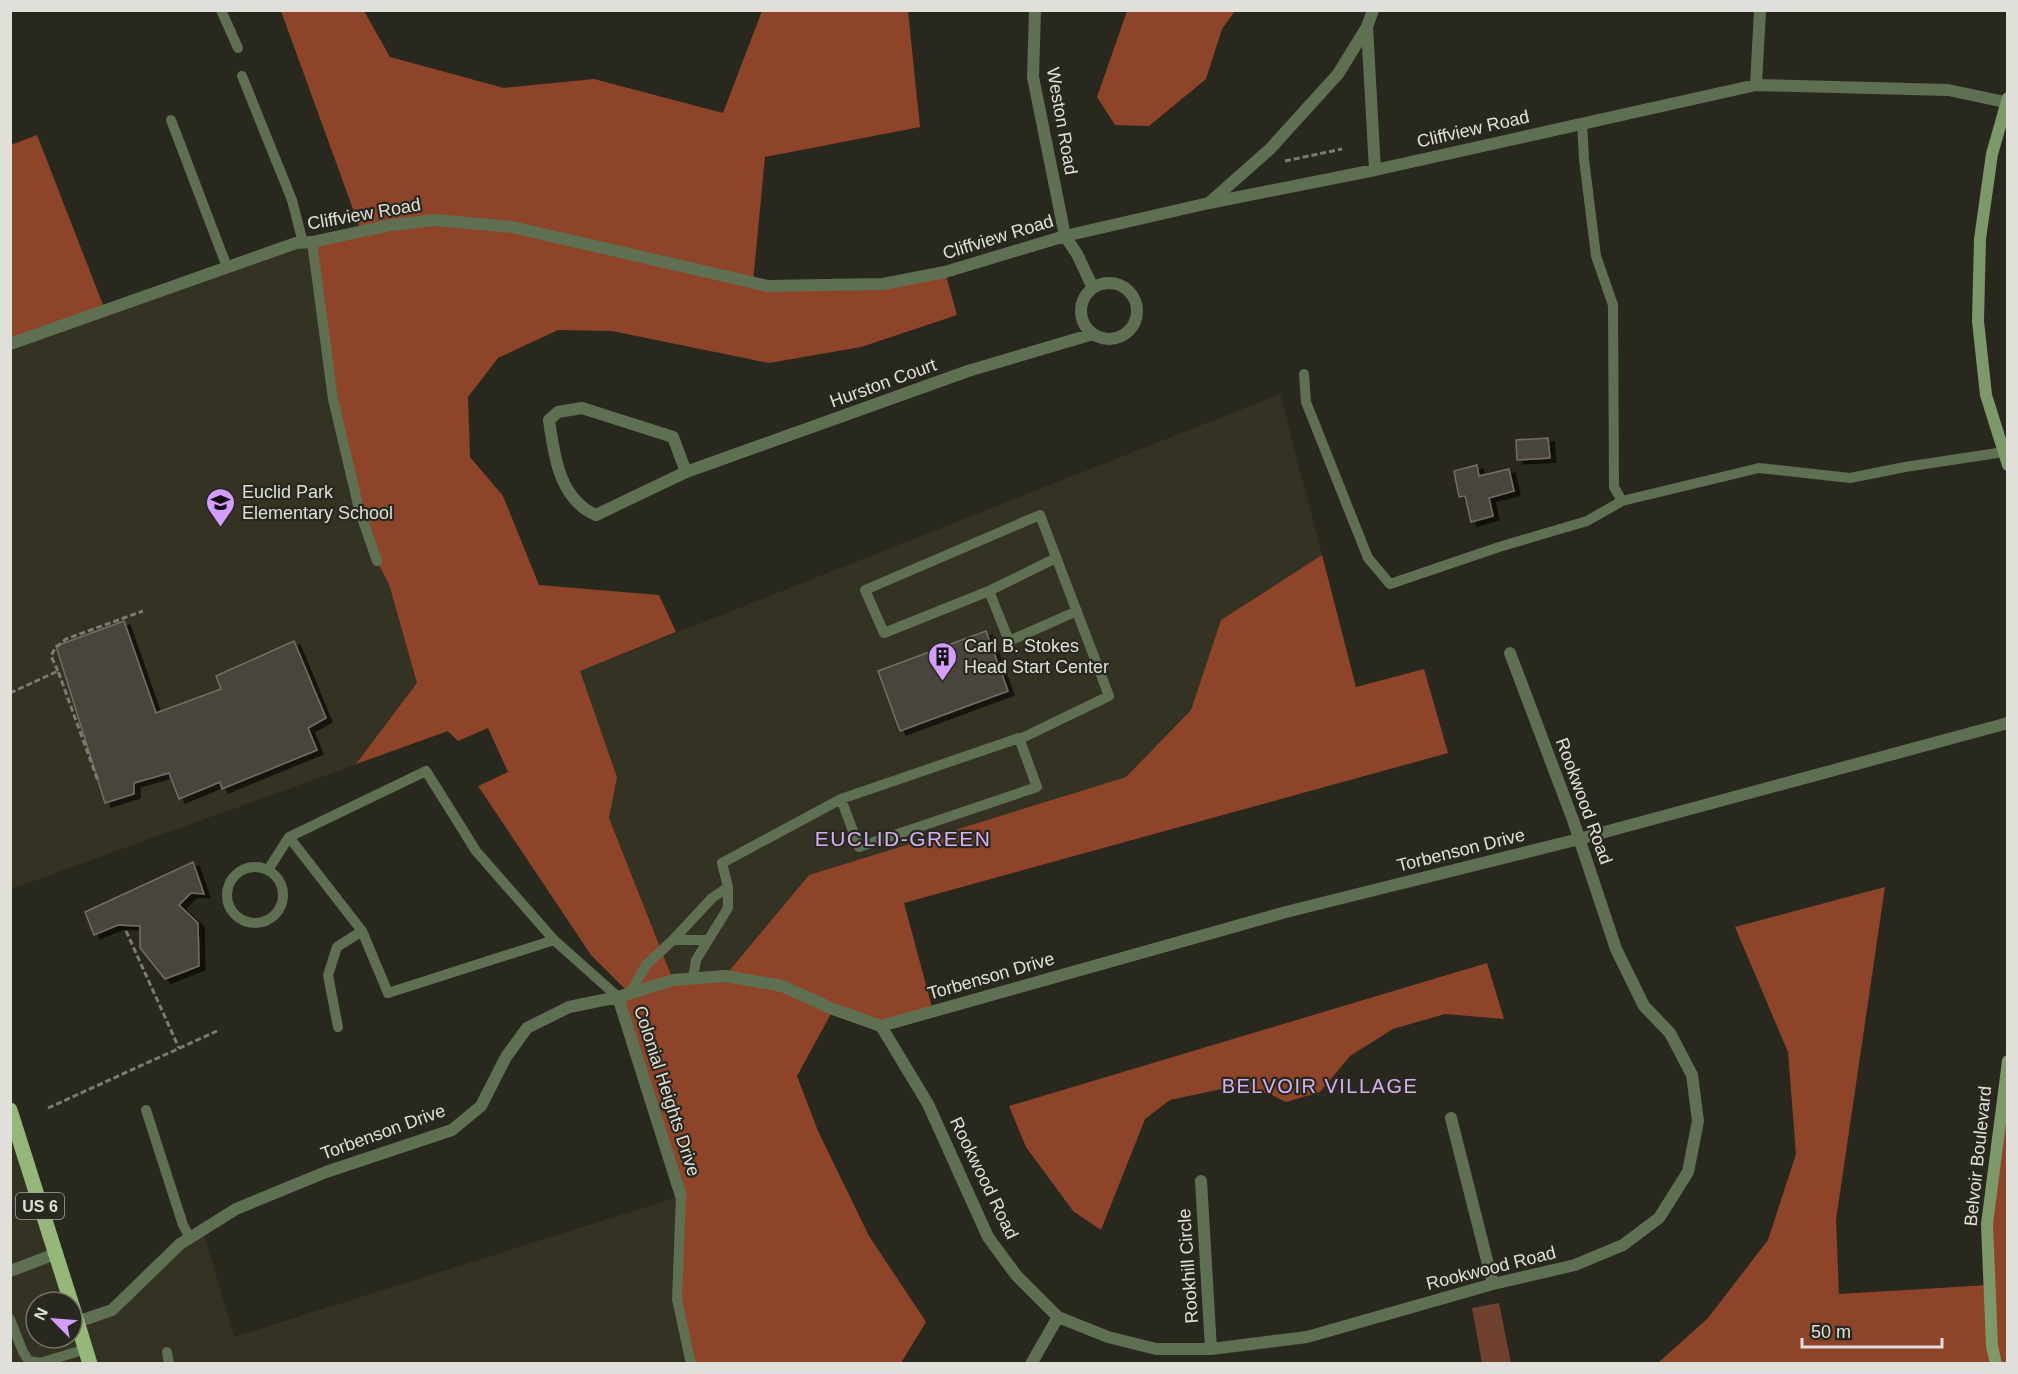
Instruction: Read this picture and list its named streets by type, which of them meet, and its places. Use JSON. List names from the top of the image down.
{
  "streets": {
    "main road": ["US 6"],
    "street": [
      "Weston Road",
      "Cliffview Road",
      "Hurston Court",
      "Rookwood Road",
      "Torbenson Drive",
      "Colonial Heights Drive",
      "Belvoir Boulevard",
      "Rookhill Circle"
    ]
  },
  "crossings": [
    ["Weston Road", "Cliffview Road"],
    ["Rookwood Road", "Torbenson Drive"],
    ["Rookwood Road", "Rookhill Circle"],
    ["Torbenson Drive", "Colonial Heights Drive"]
  ],
  "districts": ["EUCLID-GREEN", "BELVOIR VILLAGE"],
  "places": {
    "school or university": ["Euclid Park Elementary School"],
    "building": ["Carl B. Stokes Head Start Center"]
  },
  "scale_bar": "50 m",
  "north": "top left"
}
